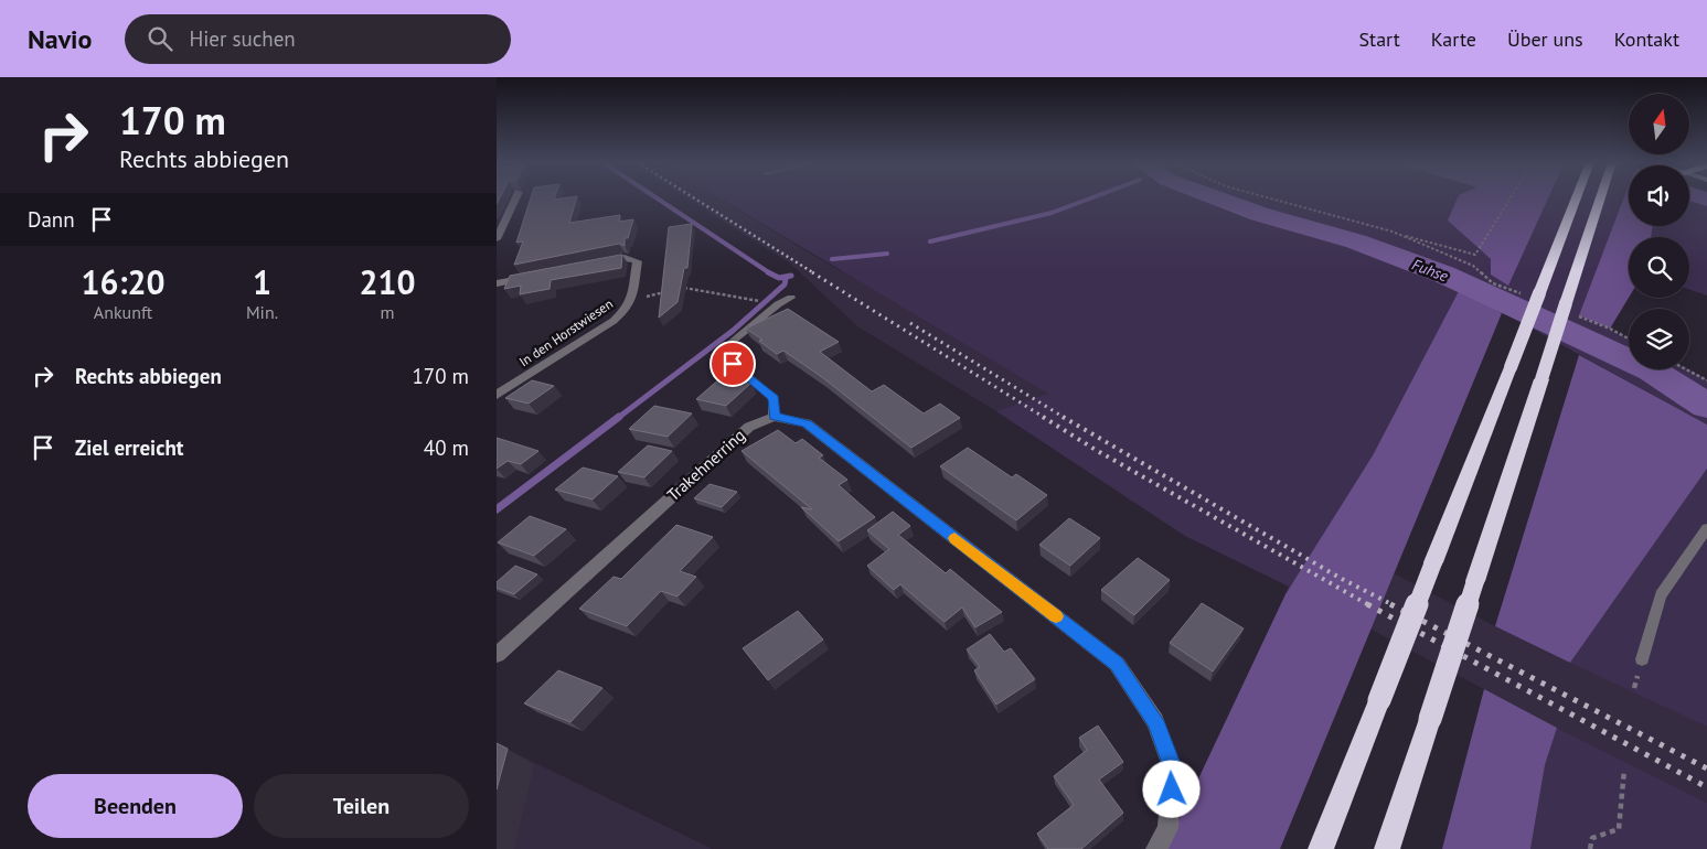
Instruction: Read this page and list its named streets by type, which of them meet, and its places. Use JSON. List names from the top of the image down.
{
  "streets": {
    "street": ["In den Horstwiesen", "Trakehnerring"]
  },
  "water": ["Fuhse"],
  "north": "top",
  "page": {
    "header": "Navio",
    "search": "Hier suchen",
    "nav": [
      "Start",
      "Karte",
      "Über uns",
      "Kontakt"
    ],
    "turn": ["170 m", "Rechts abbiegen"],
    "then": "Dann",
    "eta": [
      "16:20",
      "Ankunft",
      "1",
      "Min.",
      "210",
      "m"
    ],
    "list": [
      {
        "name": "Rechts abbiegen",
        "value": "170 m"
      },
      {
        "name": "Ziel erreicht",
        "value": "40 m"
      }
    ],
    "buttons": ["Beenden", "Teilen"]
  }
}
